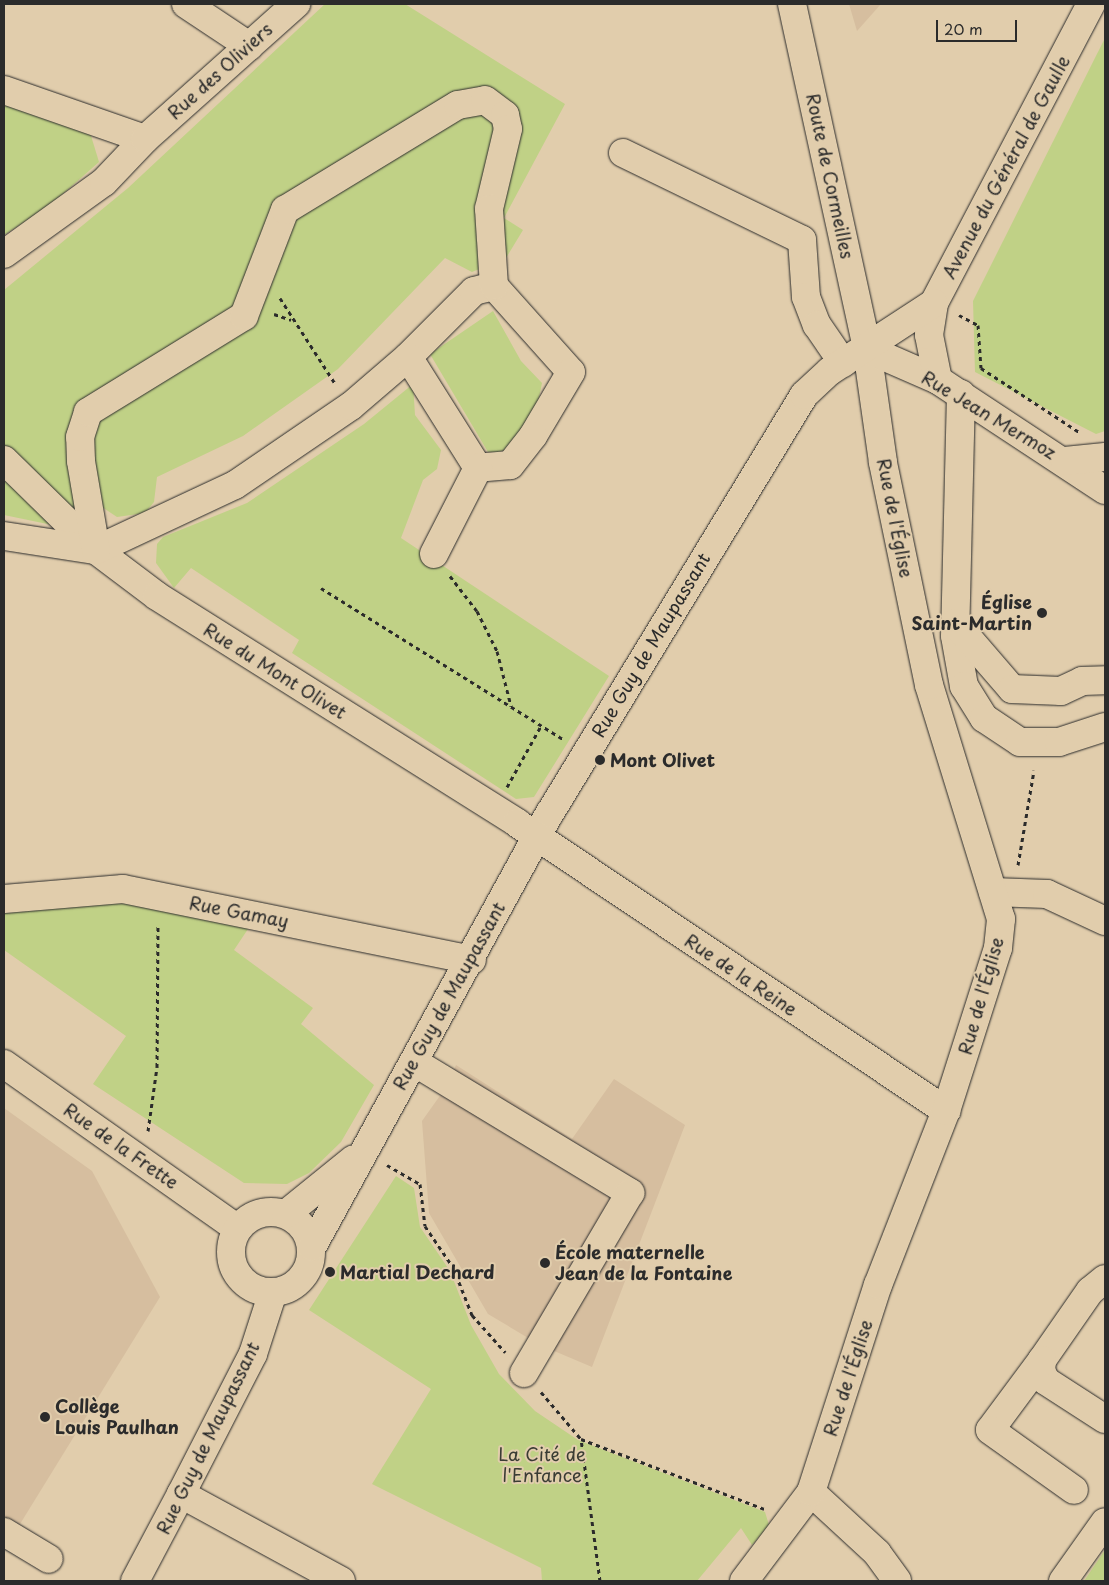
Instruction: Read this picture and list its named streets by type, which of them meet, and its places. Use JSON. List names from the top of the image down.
{
  "streets": {
    "street": [
      "Rue des Oliviers",
      "Avenue du Général de Gaulle",
      "Route de Cormeilles",
      "Rue Jean Mermoz",
      "Rue de l'Église",
      "Rue Guy de Maupassant",
      "Rue du Mont Olivet",
      "Rue Gamay",
      "Rue de la Reine",
      "Rue de la Frette"
    ]
  },
  "crossings": [
    ["Avenue du Général de Gaulle", "Route de Cormeilles"],
    ["Avenue du Général de Gaulle", "Rue Jean Mermoz"],
    ["Avenue du Général de Gaulle", "Rue de l'Église"],
    ["Avenue du Général de Gaulle", "Rue Guy de Maupassant"],
    ["Route de Cormeilles", "Rue Jean Mermoz"],
    ["Route de Cormeilles", "Rue de l'Église"],
    ["Route de Cormeilles", "Rue Guy de Maupassant"],
    ["Rue Jean Mermoz", "Rue de l'Église"],
    ["Rue Jean Mermoz", "Rue Guy de Maupassant"],
    ["Rue de l'Église", "Rue Guy de Maupassant"],
    ["Rue de l'Église", "Rue de la Reine"],
    ["Rue Guy de Maupassant", "Rue du Mont Olivet"],
    ["Rue Guy de Maupassant", "Rue Gamay"],
    ["Rue Guy de Maupassant", "Rue de la Reine"],
    ["Rue Guy de Maupassant", "Rue de la Frette"],
    ["Rue du Mont Olivet", "Rue de la Reine"]
  ],
  "parks": ["La Cité de l'Enfance"],
  "places": [
    "Église Saint-Martin",
    "Mont Olivet",
    "École maternelle Jean de la Fontaine",
    "Martial Dechard",
    "Collège Louis Paulhan"
  ],
  "scale_bar": "20 m"
}
